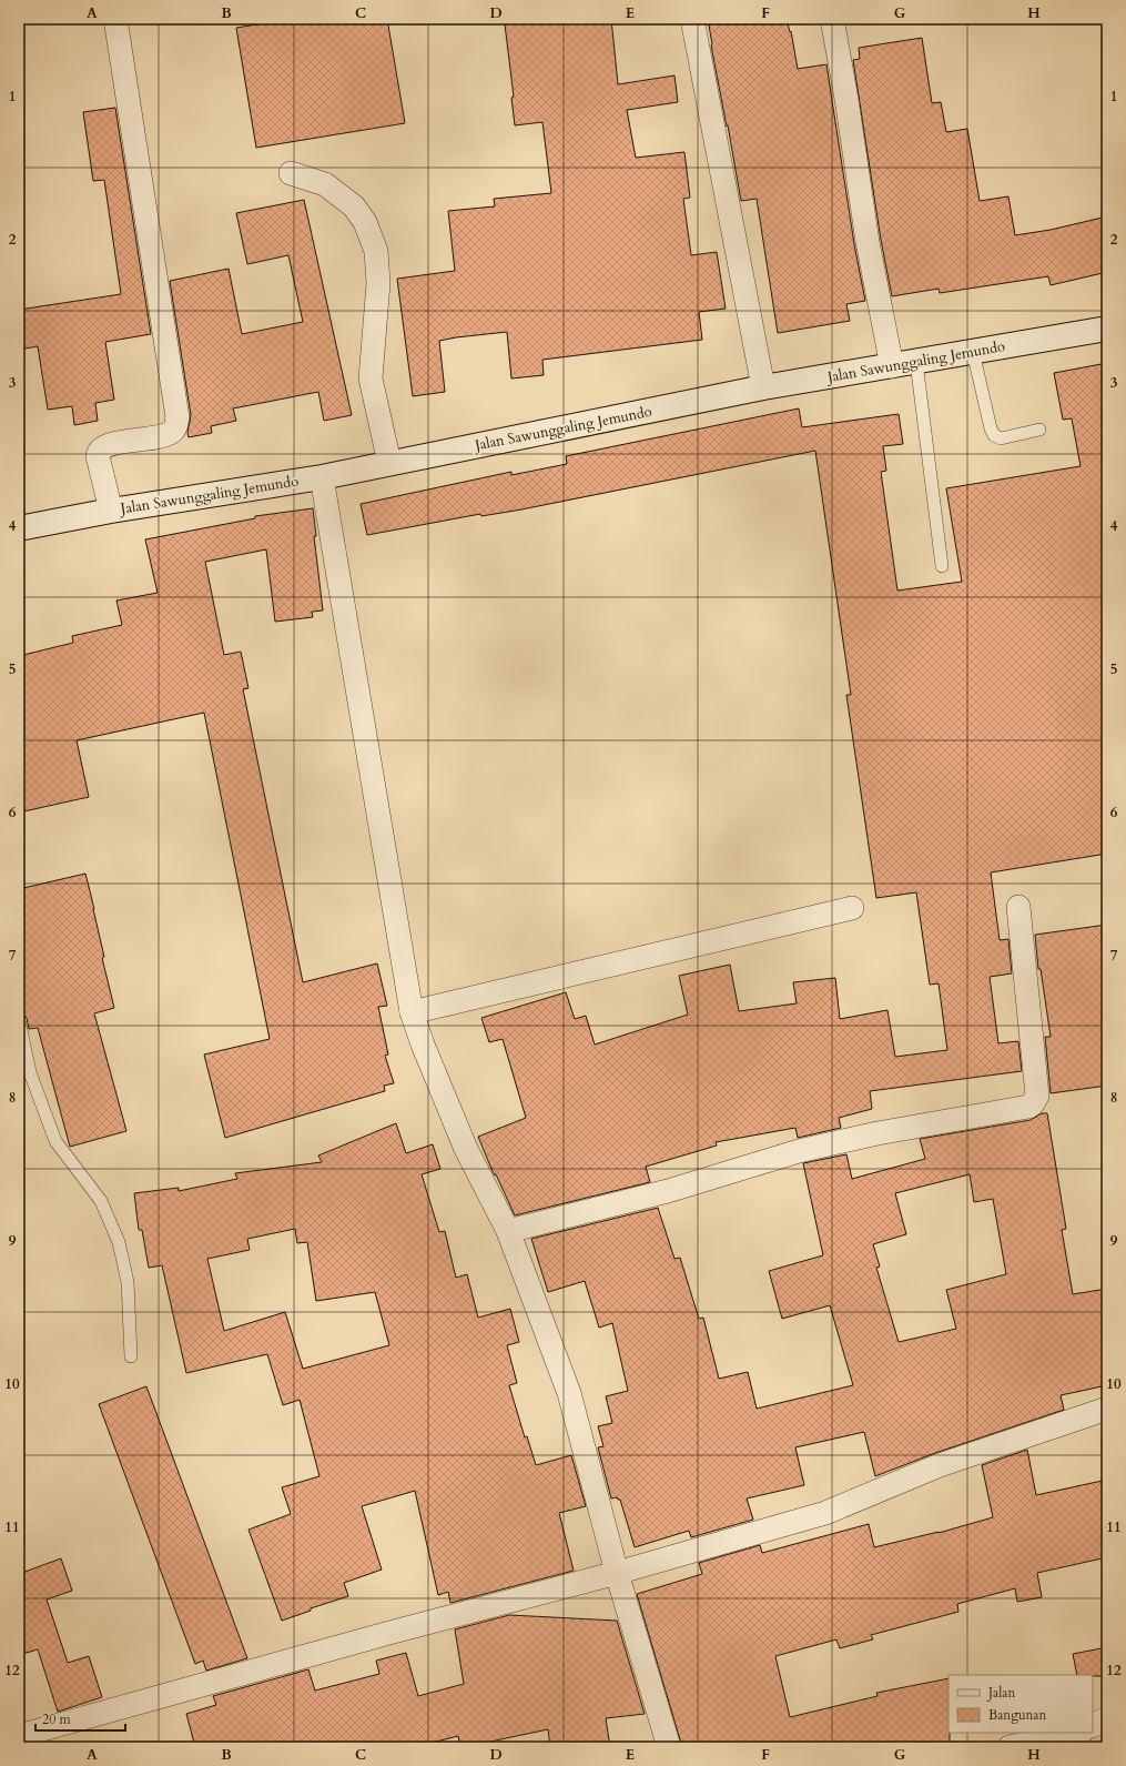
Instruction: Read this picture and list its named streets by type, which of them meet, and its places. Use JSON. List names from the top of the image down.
{
  "streets": {
    "main road": ["Jalan Sawunggaling Jemundo"]
  },
  "legend": ["Jalan", "Bangunan"],
  "scale_bar": "20 m",
  "grid": {
    "columns": [
      "A",
      "B",
      "C",
      "D",
      "E",
      "F",
      "G",
      "H"
    ],
    "rows": [
      "1",
      "2",
      "3",
      "4",
      "5",
      "6",
      "7",
      "8",
      "9",
      "10",
      "11",
      "12"
    ]
  }
}
